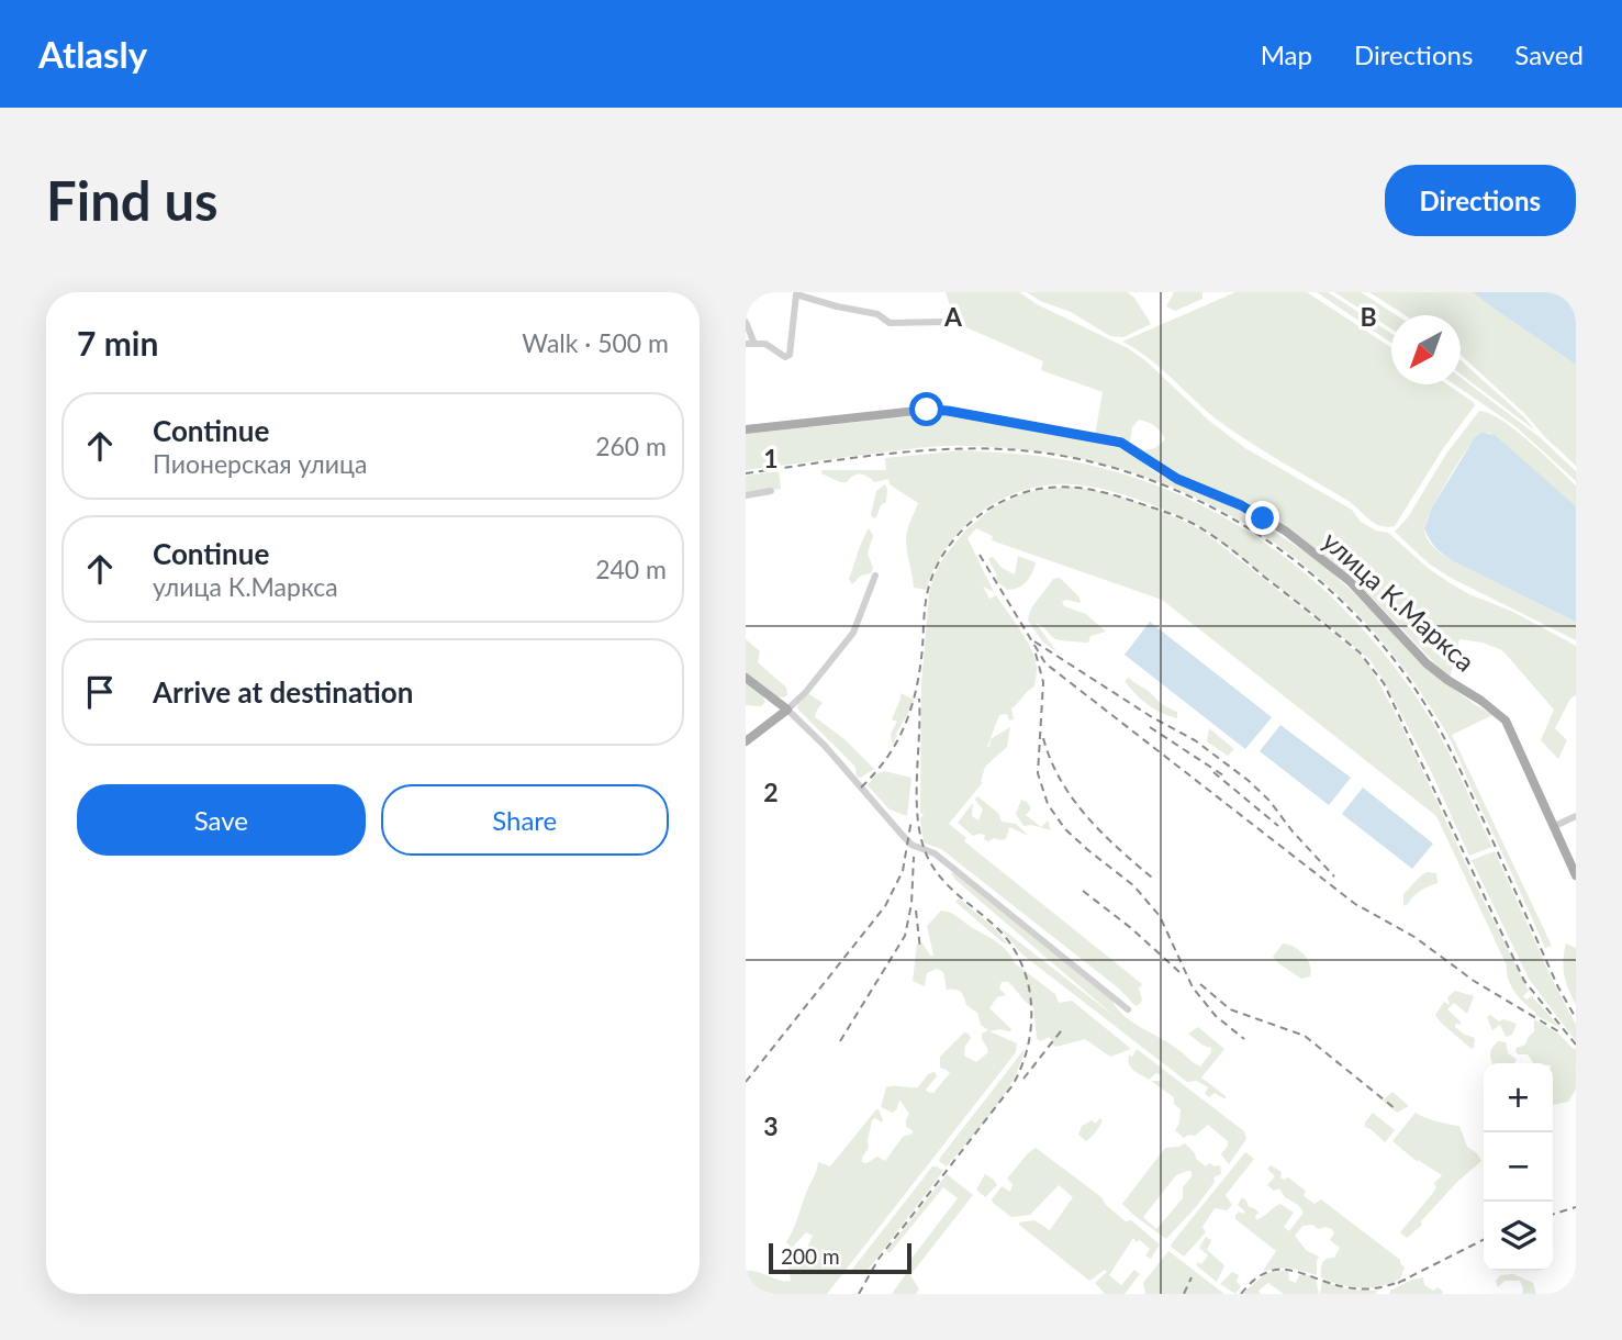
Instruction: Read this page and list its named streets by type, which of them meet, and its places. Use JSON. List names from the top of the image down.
{
  "streets": {
    "main road": ["улица К.Маркса"]
  },
  "scale_bar": "200 m",
  "north": "bottom left",
  "page": {
    "header": "Atlasly",
    "nav": ["Map", "Directions", "Saved"],
    "buttons": [
      "Directions",
      ["Save", "Share"]
    ],
    "title": "Find us",
    "heading": ["7 min", "Walk · 500 m"],
    "list": [
      ["Continue", "Пионерская улица", "260 m"],
      ["Continue", "улица К.Маркса", "240 m"],
      "Arrive at destination"
    ],
    "map_buttons": ["+", "−"],
    "scale": "200 m"
  },
  "grid": {
    "columns": ["A", "B"],
    "rows": ["1", "2", "3"]
  }
}
